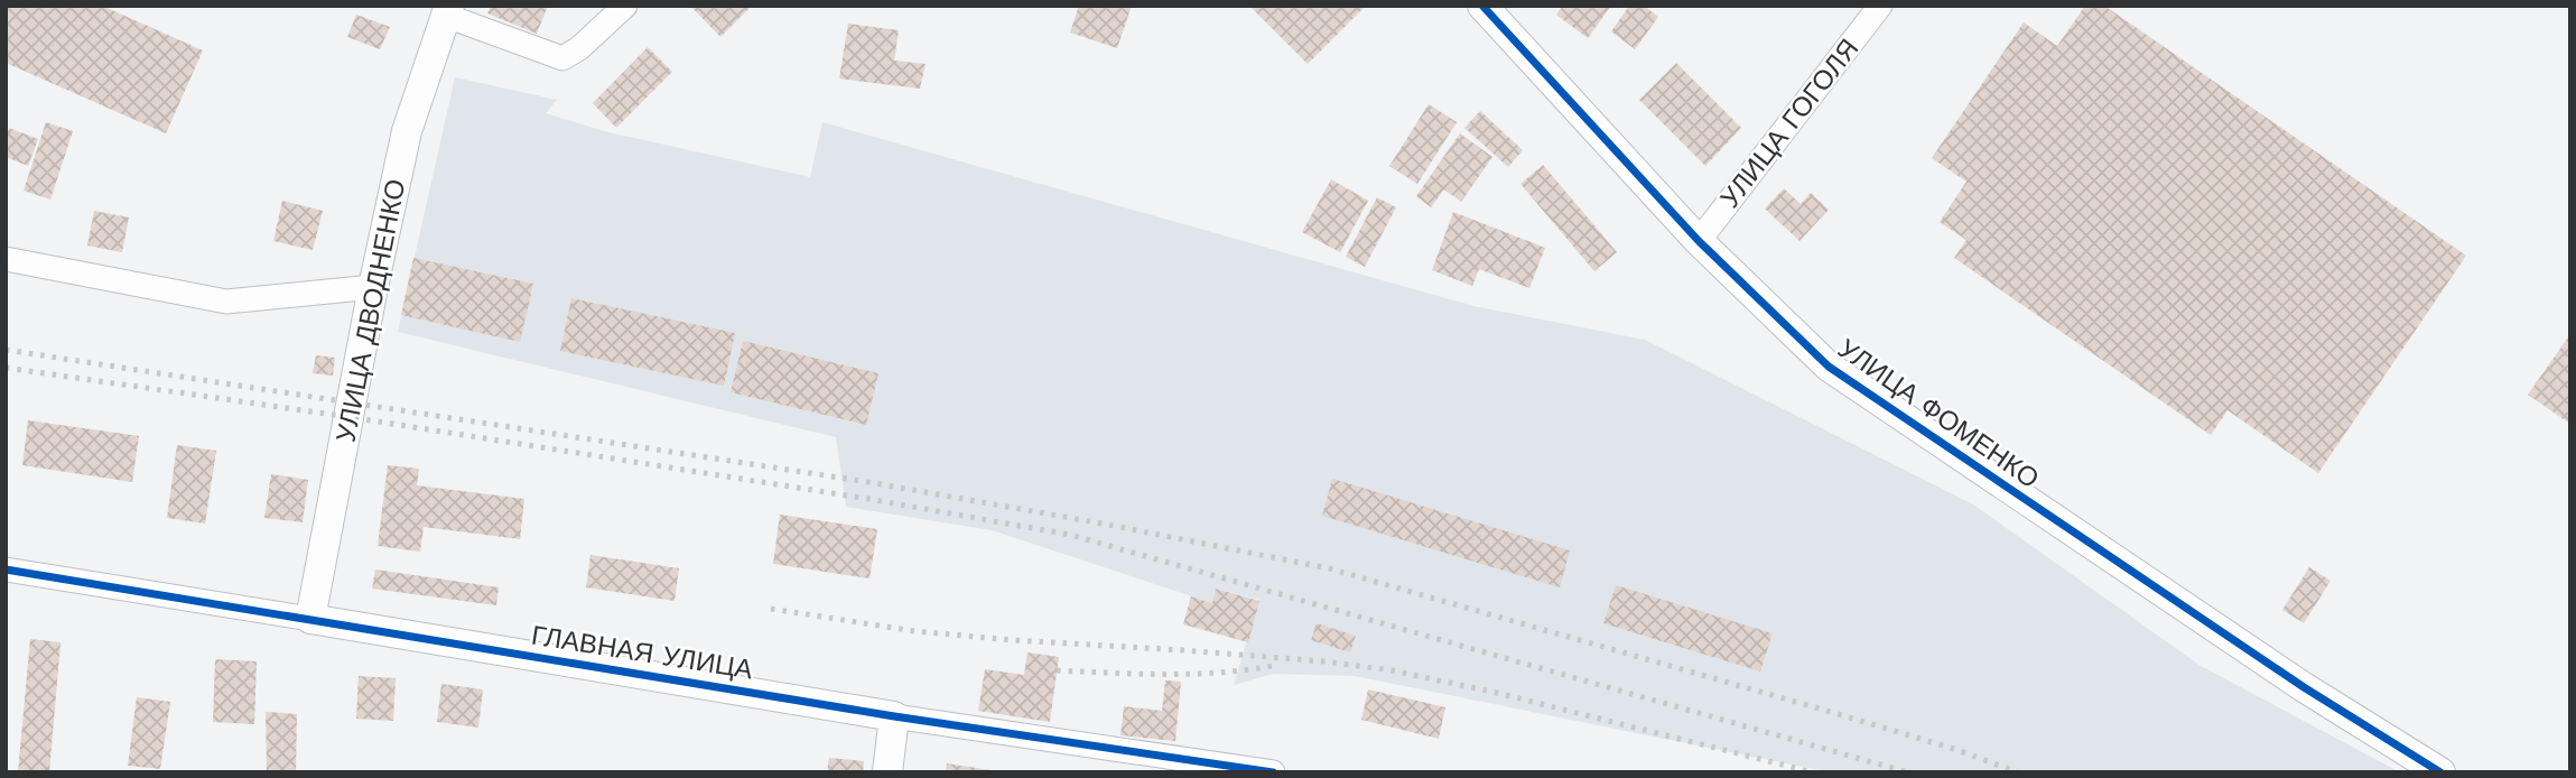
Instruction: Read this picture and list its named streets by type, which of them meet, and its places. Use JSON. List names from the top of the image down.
{
  "streets": {
    "street": [
      "УЛИЦА ГОГОЛЯ",
      "УЛИЦА ДВОДНЕНКО",
      "УЛИЦА ФОМЕНКО",
      "ГЛАВНАЯ УЛИЦА"
    ]
  },
  "crossings": [
    ["УЛИЦА ГОГОЛЯ", "УЛИЦА ФОМЕНКО"],
    ["УЛИЦА ДВОДНЕНКО", "ГЛАВНАЯ УЛИЦА"]
  ]
}
